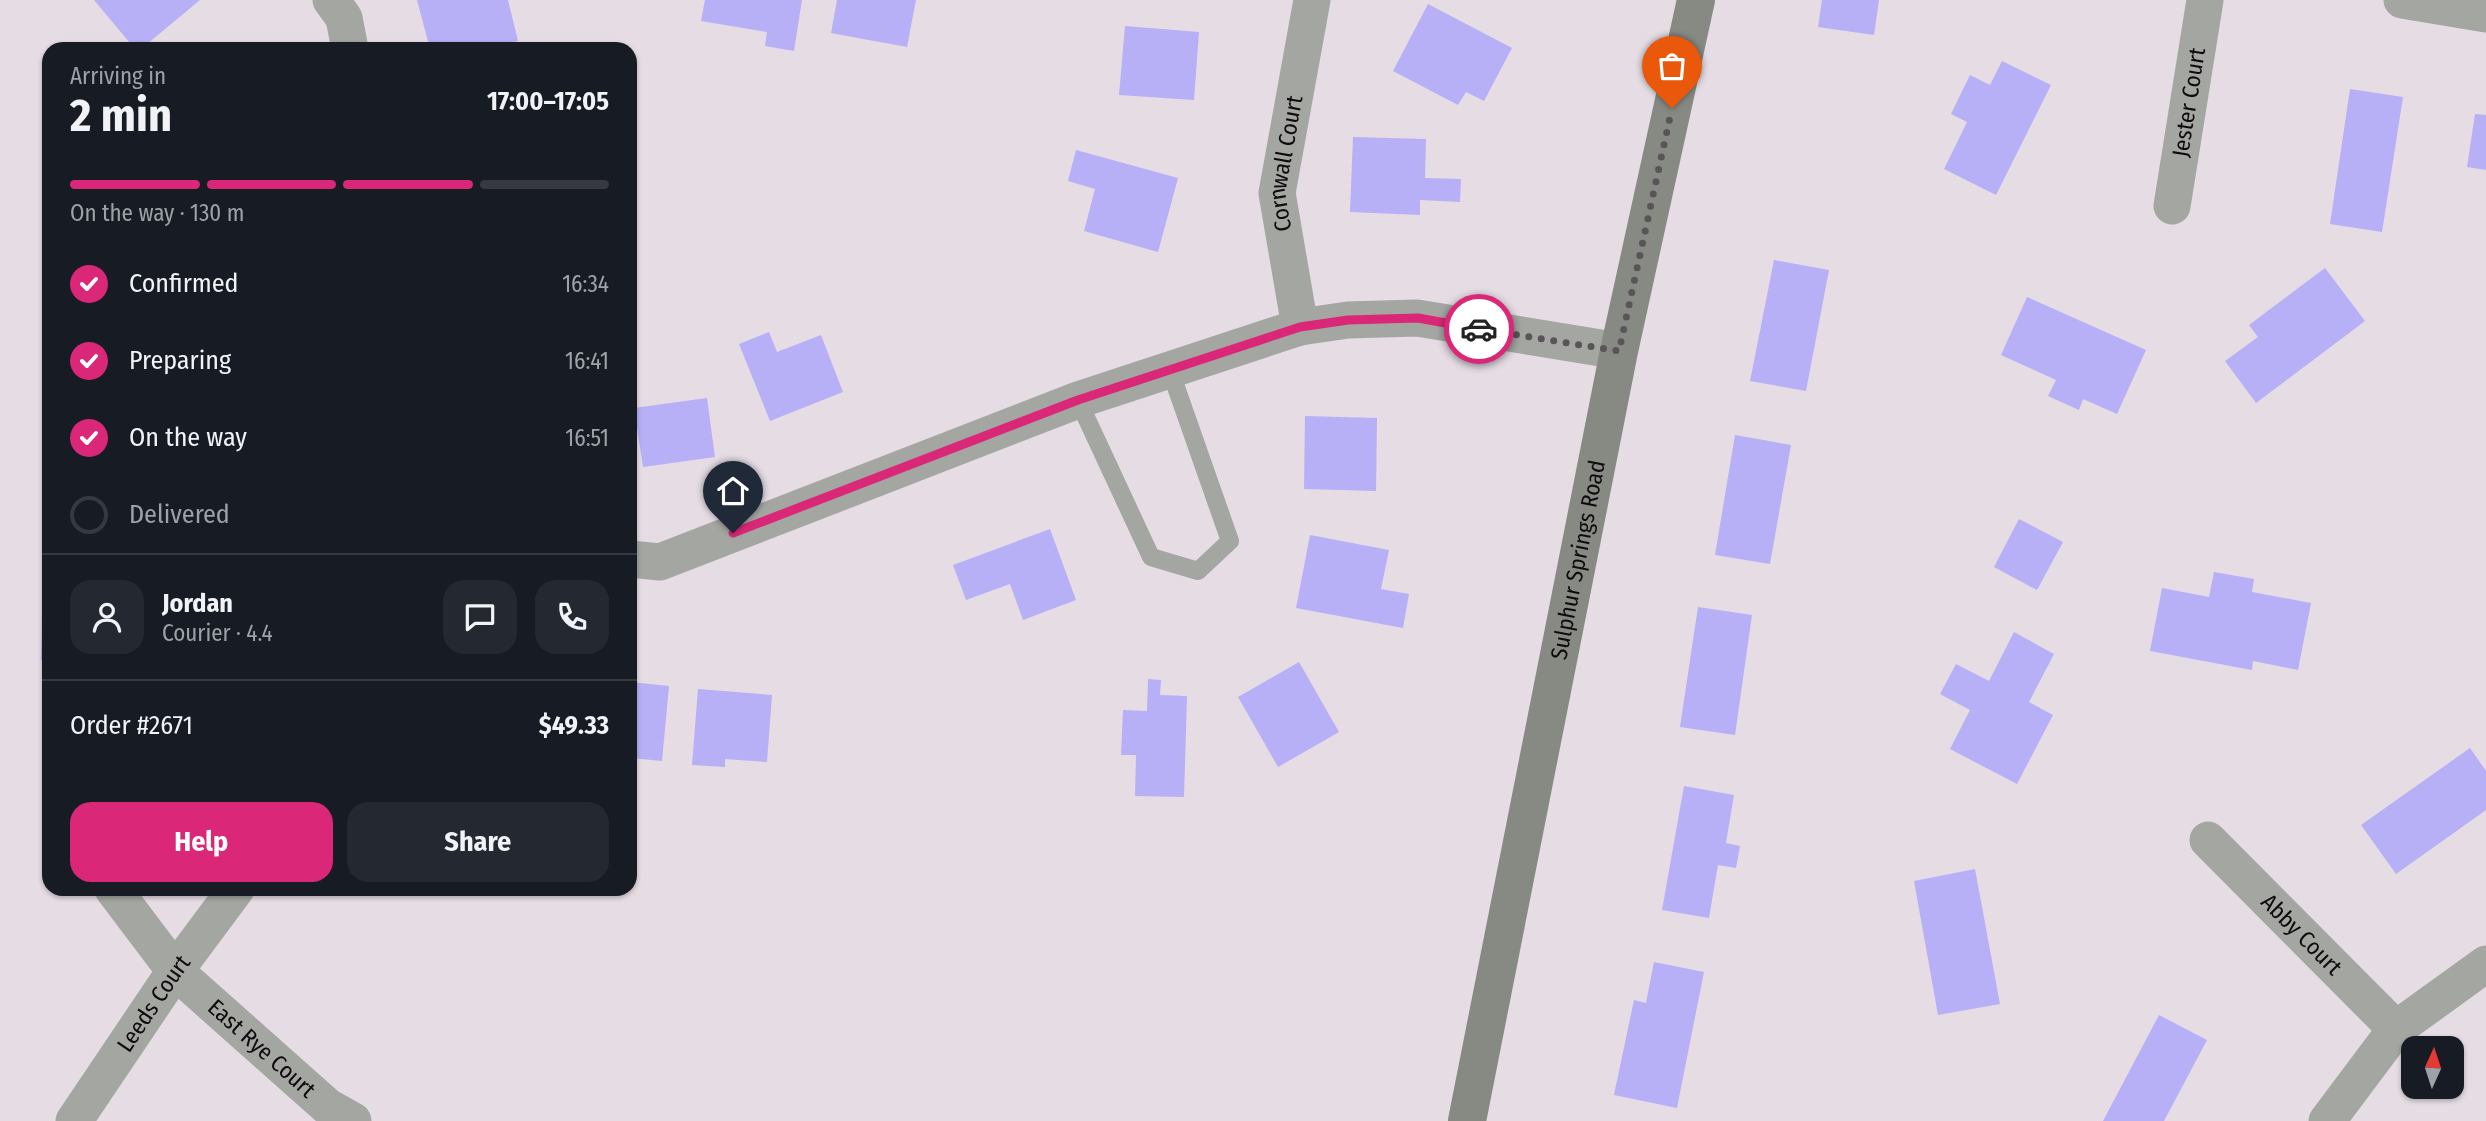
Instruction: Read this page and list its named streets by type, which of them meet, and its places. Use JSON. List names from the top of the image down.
{
  "streets": {
    "street": [
      "Jester Court",
      "Cornwall Court",
      "Sulphur Springs Road",
      "Abby Court",
      "Leeds Court",
      "East Rye Court"
    ]
  },
  "crossings": [
    ["Leeds Court", "East Rye Court"]
  ],
  "north": "top",
  "page": {
    "heading": ["2 min", "Arriving in", "17:00–17:05"],
    "panel": [
      "Jordan",
      "Courier · 4.4",
      "Order #2671",
      "$49.33"
    ],
    "bar": "On the way · 130 m",
    "list": [
      ["Confirmed", "16:34"],
      ["Preparing", "16:41"],
      ["On the way", "16:51"],
      "Delivered"
    ],
    "buttons": ["Help", "Share"]
  }
}
